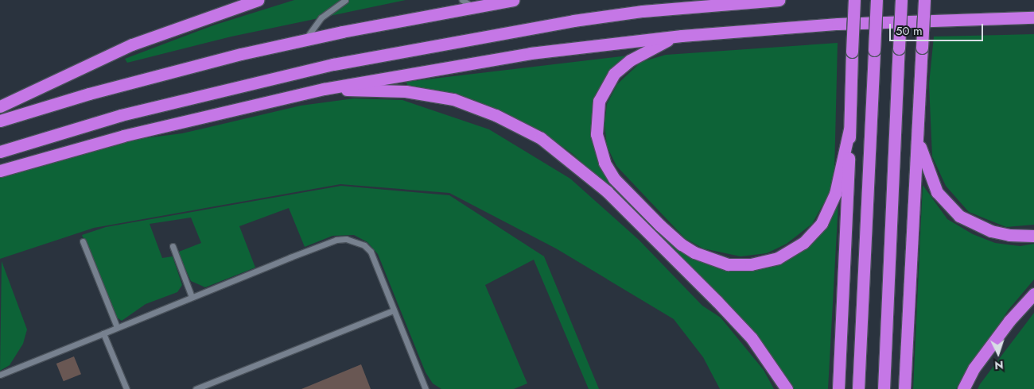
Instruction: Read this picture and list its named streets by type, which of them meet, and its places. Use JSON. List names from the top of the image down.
{
  "scale_bar": "50 m",
  "north": "bottom"
}
